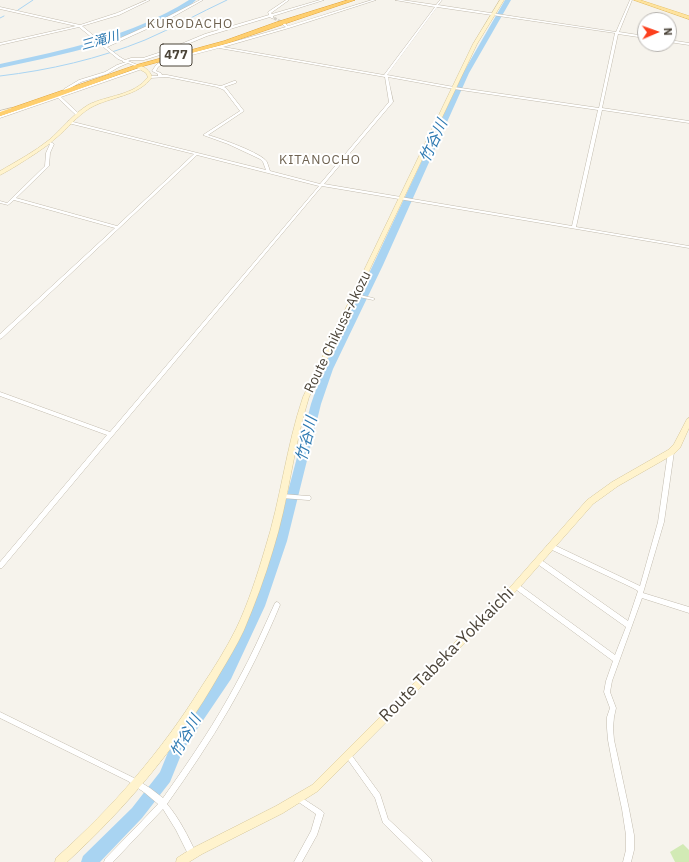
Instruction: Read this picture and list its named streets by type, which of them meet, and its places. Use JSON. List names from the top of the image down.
{
  "streets": {
    "highway": ["477"],
    "main road": ["Route Chikusa-Akozu", "Route Tabeka-Yokkaichi"]
  },
  "districts": ["KURODACHO", "KITANOCHO"],
  "water": ["三滝川", "竹谷川"],
  "north": "right"
}
